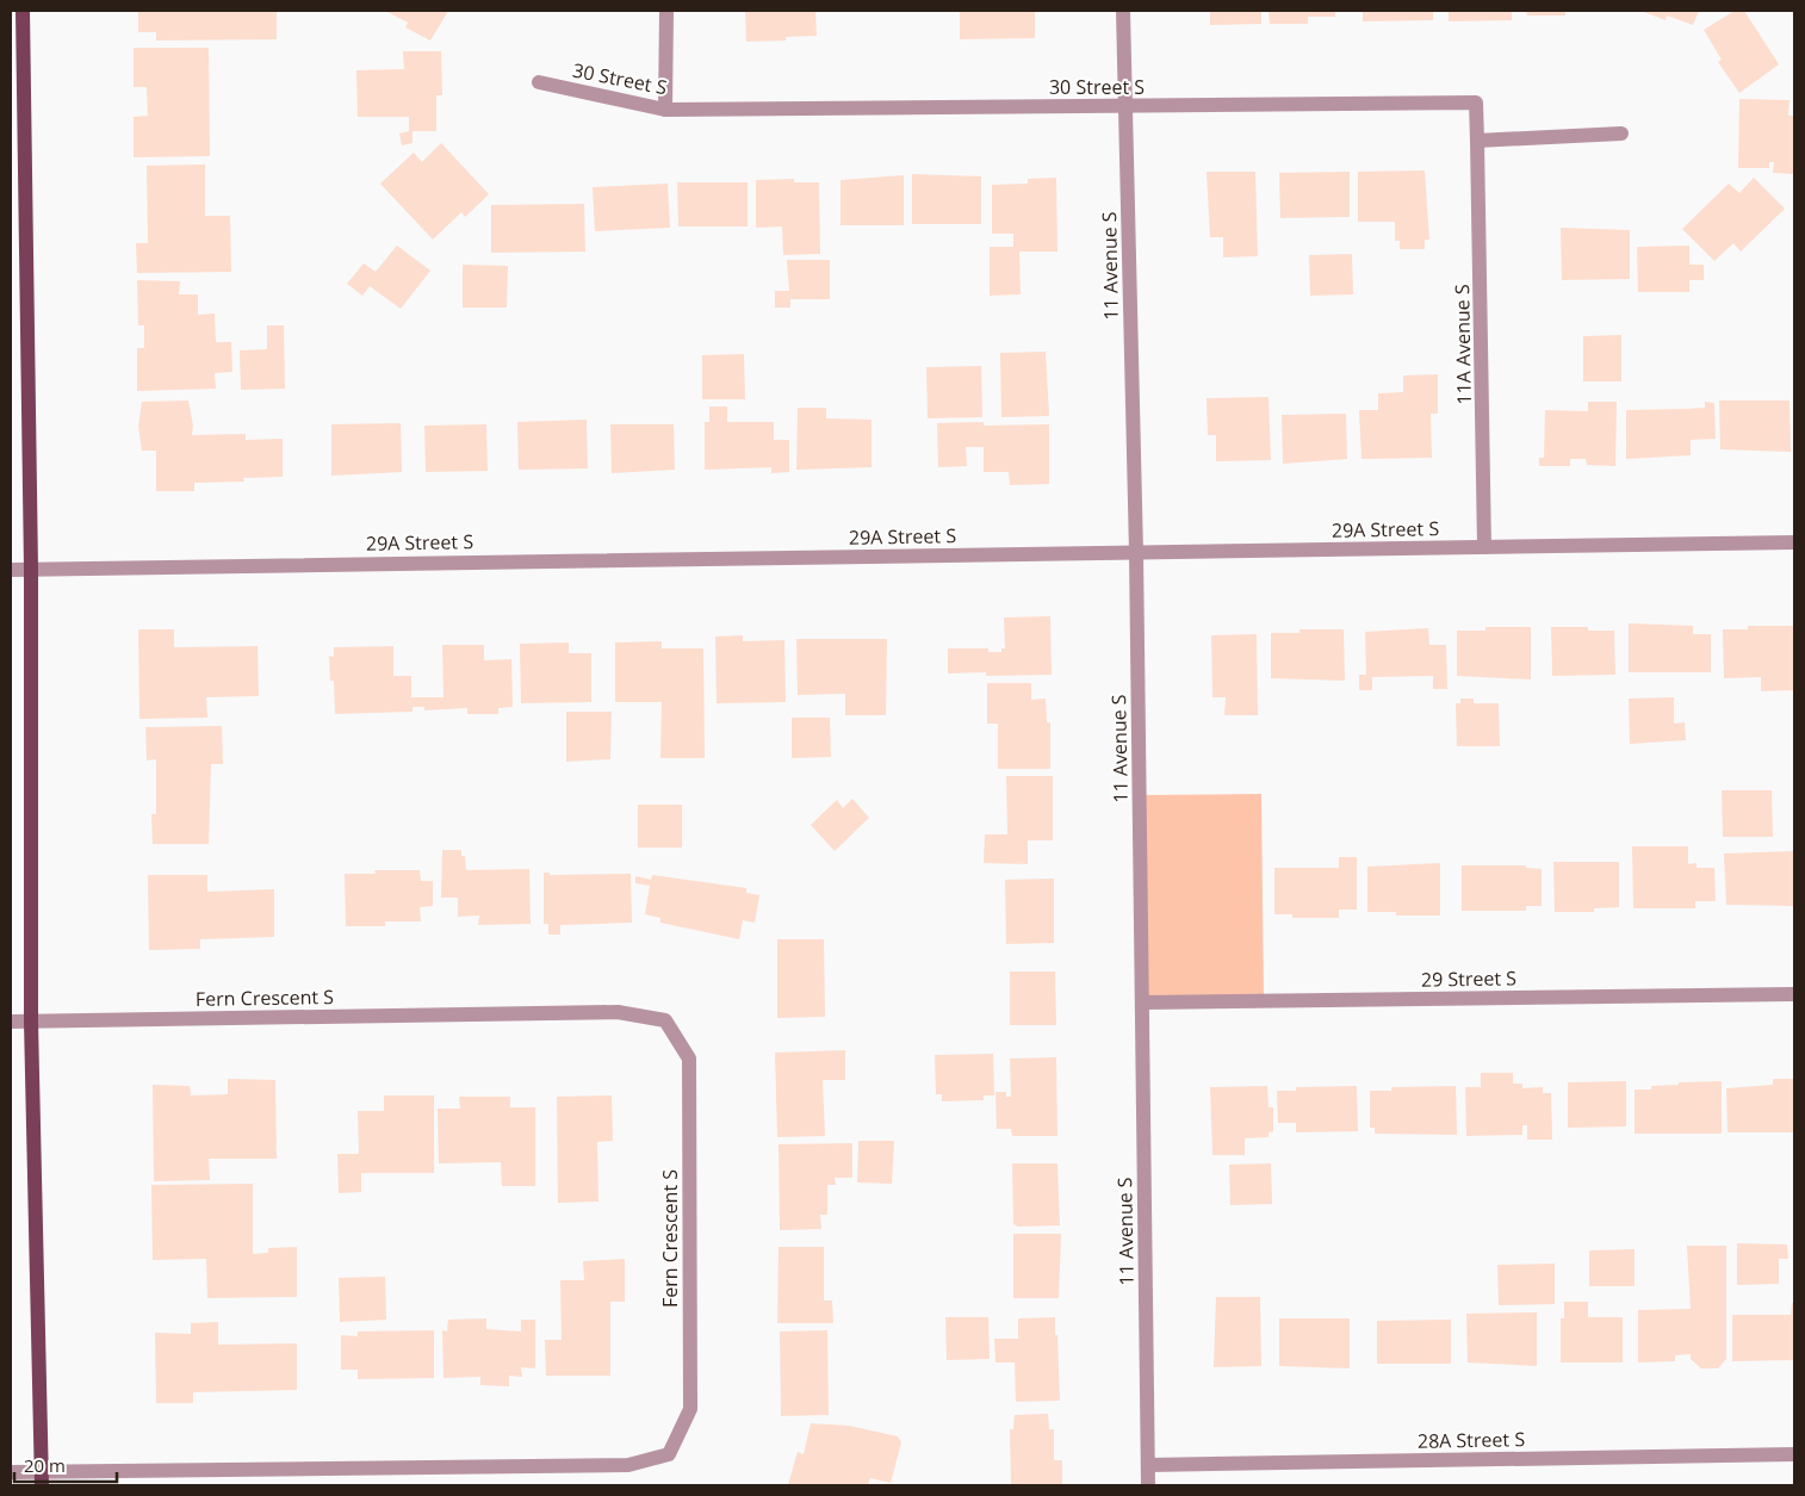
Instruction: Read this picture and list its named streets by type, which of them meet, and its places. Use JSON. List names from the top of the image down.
{
  "streets": {
    "street": [
      "30 Street S",
      "11 Avenue S",
      "11A Avenue S",
      "29A Street S",
      "29 Street S",
      "Fern Crescent S",
      "28A Street S"
    ]
  },
  "crossings": [
    ["30 Street S", "11 Avenue S"],
    ["30 Street S", "11A Avenue S"],
    ["11 Avenue S", "29A Street S"],
    ["11 Avenue S", "29 Street S"],
    ["11 Avenue S", "28A Street S"],
    ["11A Avenue S", "29A Street S"]
  ],
  "scale_bar": "20 m"
}
